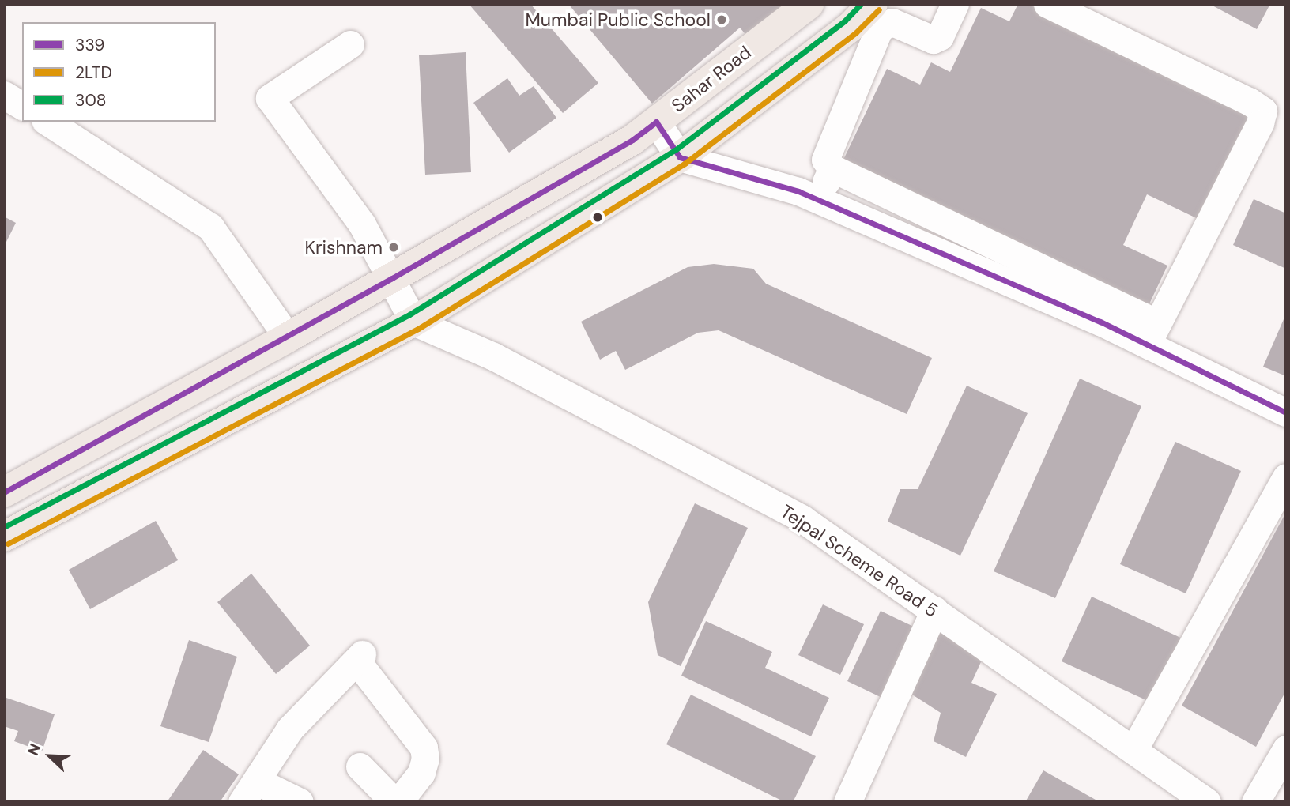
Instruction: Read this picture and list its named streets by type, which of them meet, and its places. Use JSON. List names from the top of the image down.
{
  "streets": {
    "main road": ["Sahar Road"],
    "street": ["Tejpal Scheme Road 5"]
  },
  "places": ["Mumbai Public School", "Krishnam"],
  "lines": ["transit line 308", "transit line 2LTD", "transit line 339"],
  "legend": ["339", "2LTD", "308"],
  "north": "top left"
}
